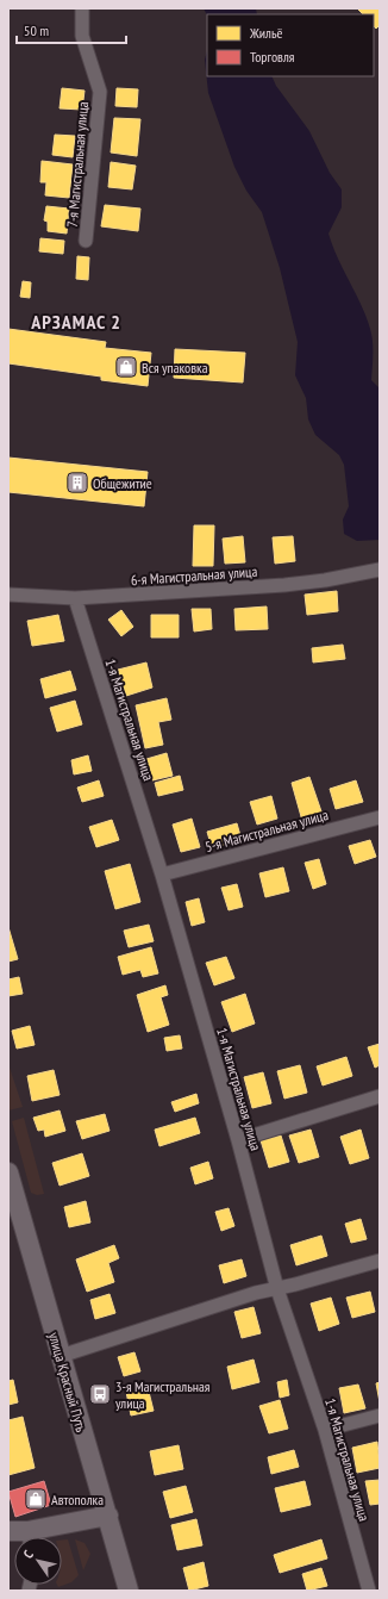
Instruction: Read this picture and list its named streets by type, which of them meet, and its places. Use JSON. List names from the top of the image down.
{
  "streets": {
    "main road": ["улица Красный Путь"],
    "street": [
      "7-я Магистральная улица",
      "6-я Магистральная улица",
      "1-я Магистральная улица",
      "5-я Магистральная улица"
    ]
  },
  "crossings": [
    ["6-я Магистральная улица", "1-я Магистральная улица"],
    ["1-я Магистральная улица", "5-я Магистральная улица"]
  ],
  "districts": ["АРЗАМАС 2"],
  "places": {
    "shop": ["Вся упаковка", "Автополка"],
    "building": ["Общежитие"],
    "bus stop": ["3-я Магистральная улица"]
  },
  "legend": ["Жильё", "Торговля"],
  "scale_bar": "50 m",
  "north": "top left"
}
